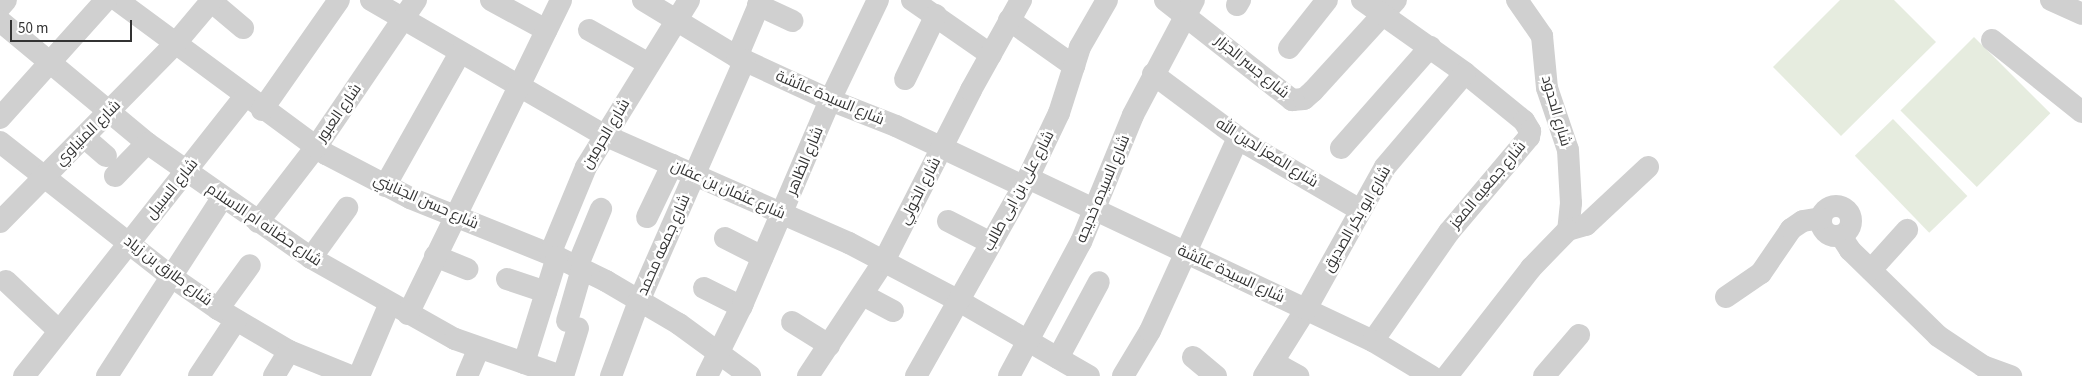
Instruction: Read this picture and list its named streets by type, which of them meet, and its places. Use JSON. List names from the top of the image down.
{
  "streets": {
    "street": [
      "شارع جسر الجزار",
      "شارع السيدة عائشة",
      "شارع الحدود",
      "شارع العبور",
      "شارع المنياوي",
      "شارع الحرمين",
      "شارع المعز لدين الله",
      "شارع الظاهر",
      "شارع جمعيه المعز",
      "شارع السبيل",
      "شارع السيده خديجه",
      "شارع عثمان بن عفان",
      "شارع الخولي",
      "شارع على بن ابى طالب",
      "شارع حسن الجنايني",
      "شارع ابو بكر الصديق",
      "شارع حضانه ام الاسلام",
      "شارع جمعه محمد",
      "شارع طارق بن زياد"
    ]
  },
  "crossings": [
    ["شارع جسر الجزار", "شارع جمعيه المعز"],
    ["شارع جسر الجزار", "شارع السيده خديجه"],
    ["شارع السيدة عائشة", "شارع الحرمين"],
    ["شارع السيدة عائشة", "شارع الظاهر"],
    ["شارع السيدة عائشة", "شارع جمعيه المعز"],
    ["شارع السيدة عائشة", "شارع السيده خديجه"],
    ["شارع السيدة عائشة", "شارع الخولي"],
    ["شارع السيدة عائشة", "شارع على بن ابى طالب"],
    ["شارع السيدة عائشة", "شارع ابو بكر الصديق"],
    ["شارع السيدة عائشة", "شارع جمعه محمد"],
    ["شارع العبور", "شارع عثمان بن عفان"],
    ["شارع العبور", "شارع حسن الجنايني"],
    ["شارع العبور", "شارع حضانه ام الاسلام"],
    ["شارع المنياوي", "شارع حسن الجنايني"],
    ["شارع المنياوي", "شارع حضانه ام الاسلام"],
    ["شارع المنياوي", "شارع طارق بن زياد"],
    ["شارع الحرمين", "شارع عثمان بن عفان"],
    ["شارع الحرمين", "شارع حسن الجنايني"],
    ["شارع الحرمين", "شارع حضانه ام الاسلام"],
    ["شارع المعز لدين الله", "شارع السيده خديجه"],
    ["شارع المعز لدين الله", "شارع ابو بكر الصديق"],
    ["شارع الظاهر", "شارع عثمان بن عفان"],
    ["شارع الظاهر", "شارع حسن الجنايني"],
    ["شارع جمعيه المعز", "شارع ابو بكر الصديق"],
    ["شارع السبيل", "شارع حسن الجنايني"],
    ["شارع السبيل", "شارع حضانه ام الاسلام"],
    ["شارع السبيل", "شارع طارق بن زياد"],
    ["شارع السيده خديجه", "شارع عثمان بن عفان"],
    ["شارع عثمان بن عفان", "شارع الخولي"],
    ["شارع عثمان بن عفان", "شارع على بن ابى طالب"],
    ["شارع عثمان بن عفان", "شارع جمعه محمد"],
    ["شارع حسن الجنايني", "شارع جمعه محمد"]
  ],
  "scale_bar": "50 m"
}
